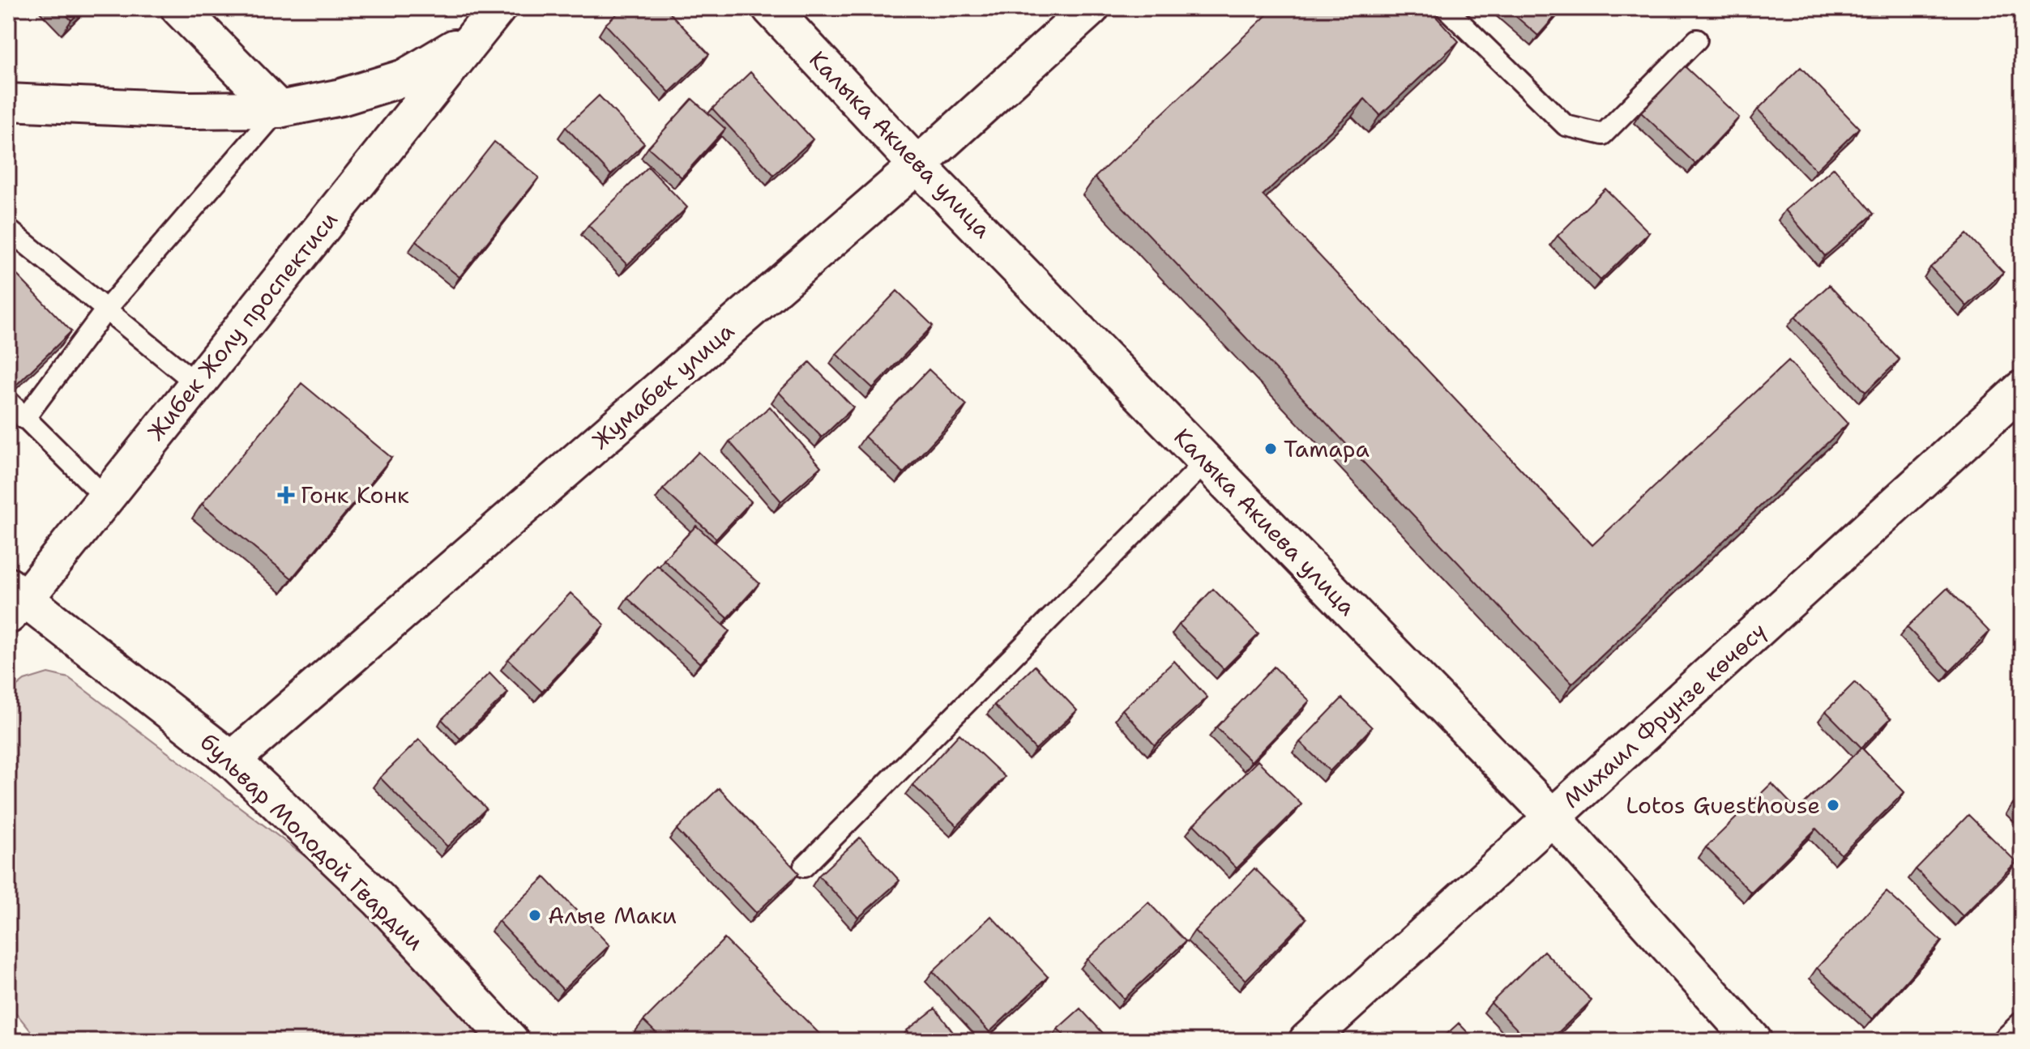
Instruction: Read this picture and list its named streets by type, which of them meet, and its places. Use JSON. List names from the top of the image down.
{
  "streets": {
    "main road": [
      "Калыка Акиева улица",
      "Жибек Жолу проспектиси",
      "Жумабек улица",
      "Михаил Фрунзе көчөсү",
      "бульвар Молодой Гвардии"
    ]
  },
  "crossings": [
    ["Калыка Акиева улица", "Жумабек улица"],
    ["Калыка Акиева улица", "Михаил Фрунзе көчөсү"],
    ["Жибек Жолу проспектиси", "бульвар Молодой Гвардии"],
    ["Жумабек улица", "бульвар Молодой Гвардии"]
  ],
  "places": {
    "other": ["Tamaра", "Lotos Guesthouse", "Алые Маки"],
    "health": ["Гонк Конк"]
  }
}
